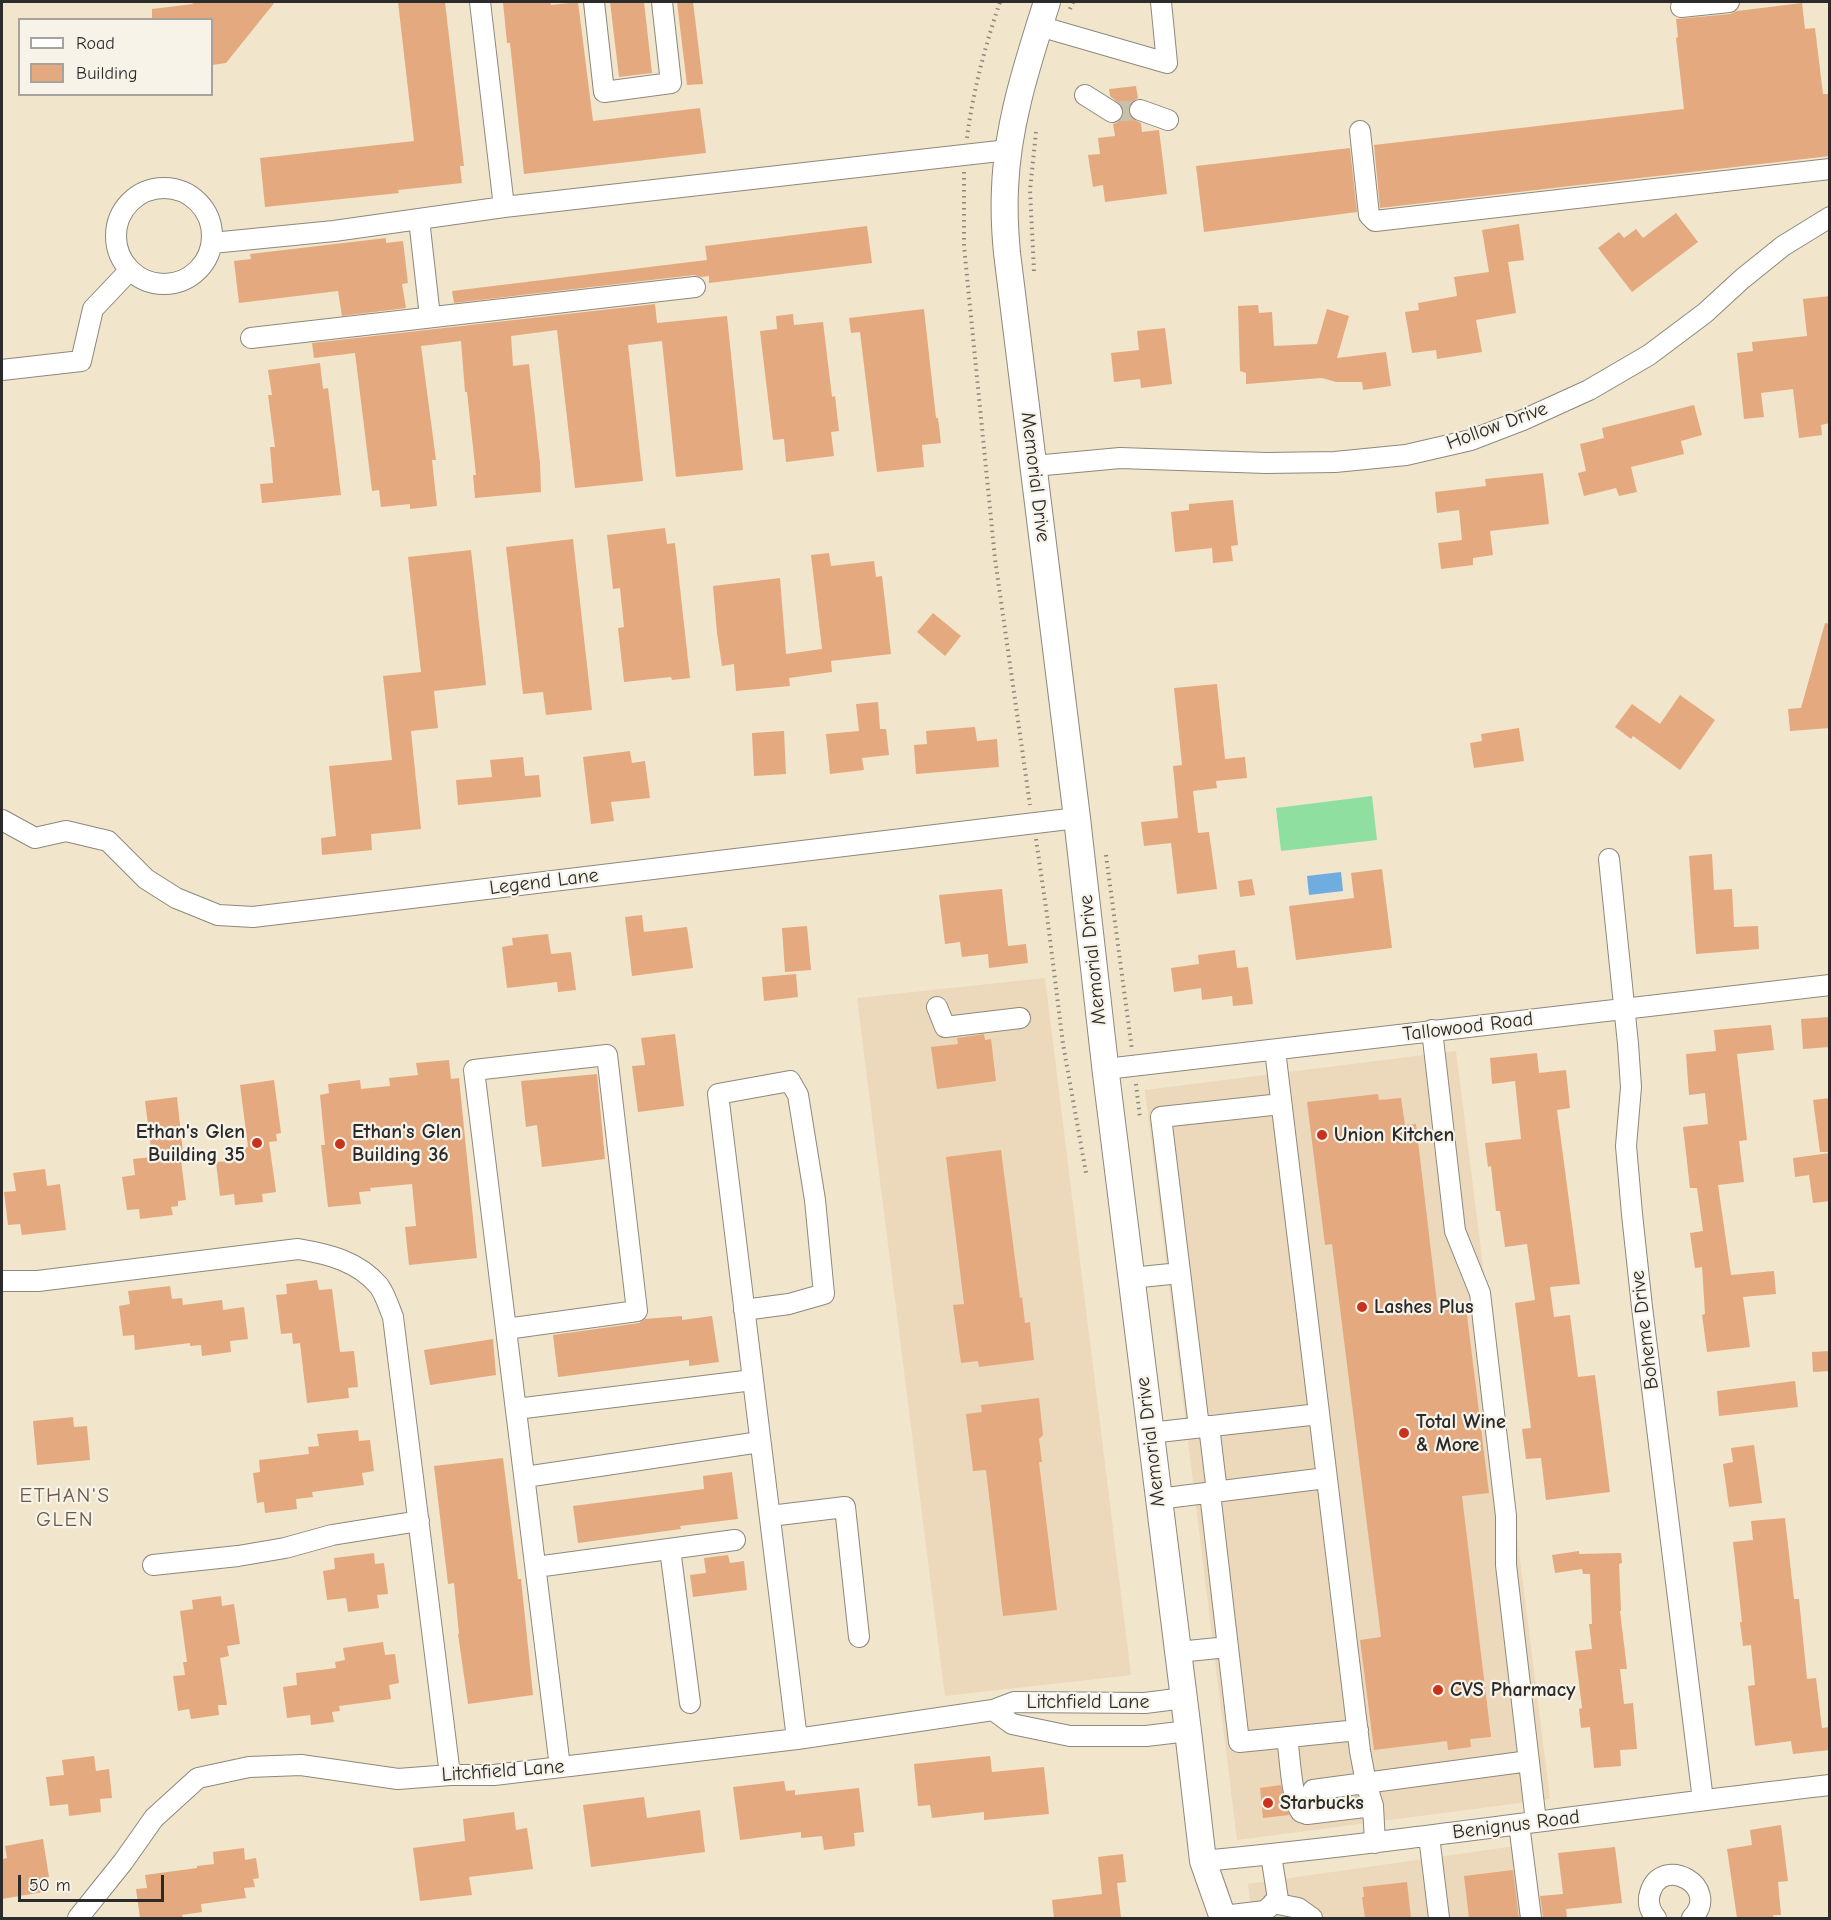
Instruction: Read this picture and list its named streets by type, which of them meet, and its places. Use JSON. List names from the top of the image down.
{
  "streets": {
    "main road": ["Memorial Drive"],
    "street": [
      "Hollow Drive",
      "Legend Lane",
      "Tallowood Road",
      "Boheme Drive",
      "Litchfield Lane",
      "Benignus Road"
    ]
  },
  "crossings": [
    ["Hollow Drive", "Memorial Drive"],
    ["Memorial Drive", "Legend Lane"],
    ["Memorial Drive", "Tallowood Road"],
    ["Memorial Drive", "Litchfield Lane"],
    ["Memorial Drive", "Benignus Road"],
    ["Tallowood Road", "Boheme Drive"],
    ["Boheme Drive", "Benignus Road"]
  ],
  "districts": ["ETHAN'S GLEN"],
  "places": [
    "Union Kitchen",
    "Ethan's Glen Building 35",
    "Ethan's Glen Building 36",
    "Lashes Plus",
    "Total Wine & More",
    "CVS Pharmacy",
    "Starbucks"
  ],
  "legend": ["Road", "Building"],
  "scale_bar": "50 m"
}
